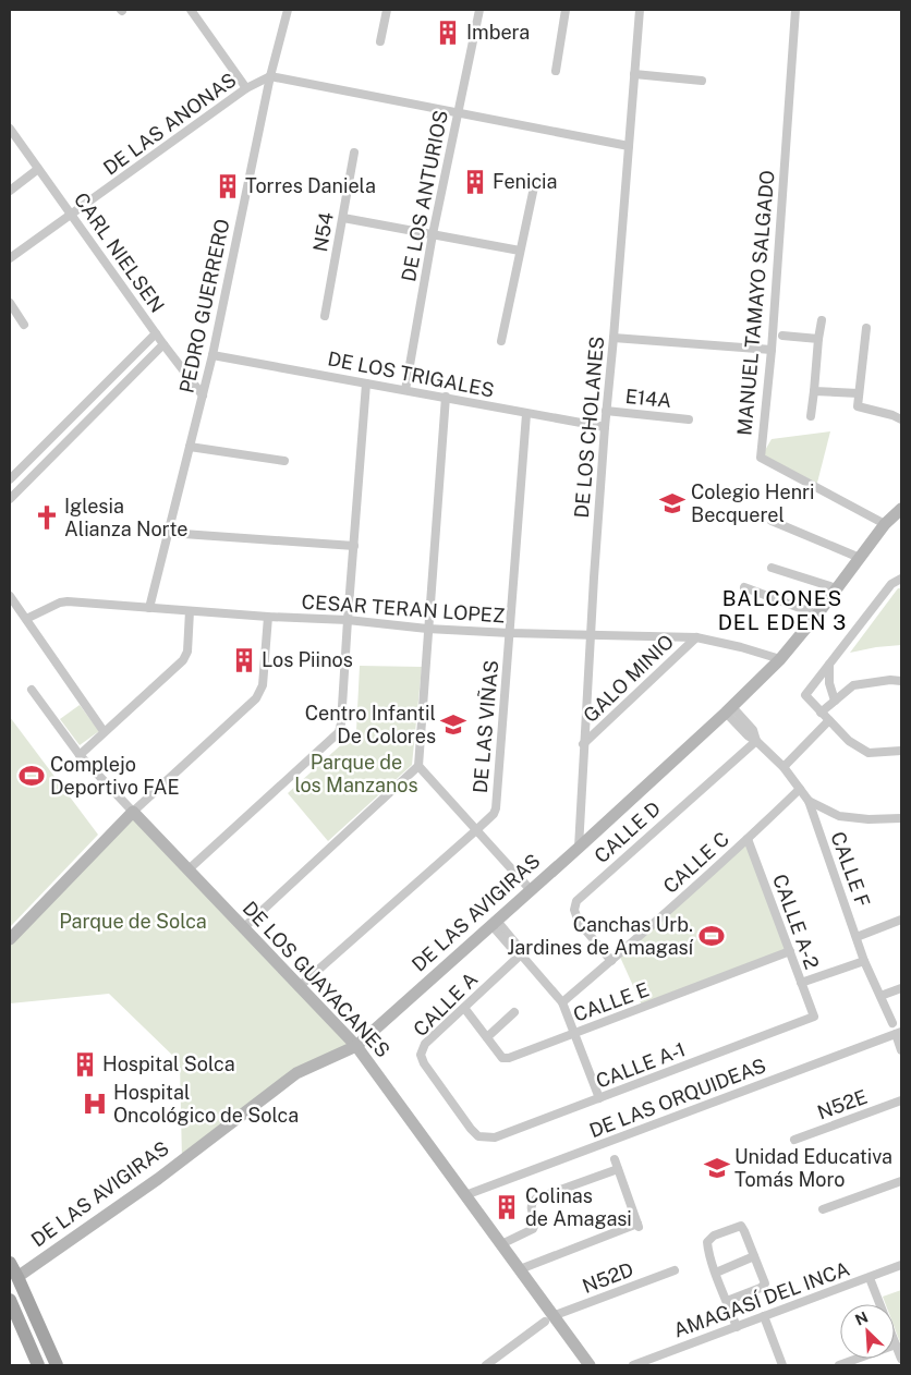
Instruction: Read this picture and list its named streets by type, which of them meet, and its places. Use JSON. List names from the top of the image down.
{
  "streets": {
    "street": [
      "DE LAS ANONAS",
      "DE LOS ANTURIOS",
      "N54",
      "CARL NIELSEN",
      "MANUEL TAMAYO SALGADO",
      "PEDRO GUERRERO",
      "DE LOS TRIGALES",
      "E14A",
      "DE LOS CHOLANES",
      "CESAR TERAN LOPEZ",
      "GALO MINIO",
      "DE LAS VIÑAS",
      "CALLE D",
      "CALLE C",
      "CALLE F",
      "DE LAS AVIGIRAS",
      "CALLE A-2",
      "DE LOS GUAYACANES",
      "CALLE E",
      "CALLE A",
      "CALLE A-1",
      "DE LAS ORQUIDEAS",
      "N52E",
      "N52D",
      "AMAGASÍ DEL INCA"
    ]
  },
  "crossings": [
    ["DE LAS ANONAS", "CARL NIELSEN"],
    ["DE LAS ANONAS", "PEDRO GUERRERO"],
    ["DE LOS ANTURIOS", "DE LOS TRIGALES"],
    ["CARL NIELSEN", "PEDRO GUERRERO"],
    ["MANUEL TAMAYO SALGADO", "DE LAS AVIGIRAS"],
    ["PEDRO GUERRERO", "DE LOS TRIGALES"],
    ["PEDRO GUERRERO", "CESAR TERAN LOPEZ"],
    ["DE LOS TRIGALES", "DE LOS CHOLANES"],
    ["DE LOS TRIGALES", "DE LAS VIÑAS"],
    ["E14A", "DE LOS CHOLANES"],
    ["DE LOS CHOLANES", "CESAR TERAN LOPEZ"],
    ["DE LOS CHOLANES", "GALO MINIO"],
    ["DE LOS CHOLANES", "DE LAS AVIGIRAS"],
    ["CESAR TERAN LOPEZ", "GALO MINIO"],
    ["CESAR TERAN LOPEZ", "DE LAS VIÑAS"],
    ["CESAR TERAN LOPEZ", "DE LAS AVIGIRAS"],
    ["DE LAS VIÑAS", "DE LOS GUAYACANES"],
    ["CALLE D", "CALLE C"],
    ["CALLE D", "CALLE F"],
    ["CALLE C", "CALLE F"],
    ["CALLE C", "CALLE A-2"],
    ["CALLE F", "DE LAS AVIGIRAS"],
    ["DE LAS AVIGIRAS", "DE LOS GUAYACANES"],
    ["CALLE A-2", "CALLE E"],
    ["CALLE A-2", "CALLE A-1"],
    ["DE LOS GUAYACANES", "DE LAS ORQUIDEAS"],
    ["DE LOS GUAYACANES", "N52D"],
    ["CALLE E", "CALLE A"],
    ["CALLE A", "CALLE A-1"]
  ],
  "districts": ["BALCONES DEL EDEN 3"],
  "parks": ["Parque de los Manzanos", "Parque de Solca"],
  "places": {
    "building": [
      "Imbera",
      "Fenicia",
      "Torres Daniela",
      "Los Piinos",
      "Hospital Solca",
      "Colinas de Amagasi"
    ],
    "school or university": ["Colegio Henri Becquerel", "Centro Infantil De Colores", "Unidad Educativa Tomás Moro"],
    "church": ["Iglesia Alianza Norte"],
    "sports": ["Complejo Deportivo FAE", "Canchas Urb. Jardines de Amagasí"],
    "hospital": ["Hospital Oncológico de Solca"]
  },
  "north": "top left"
}
